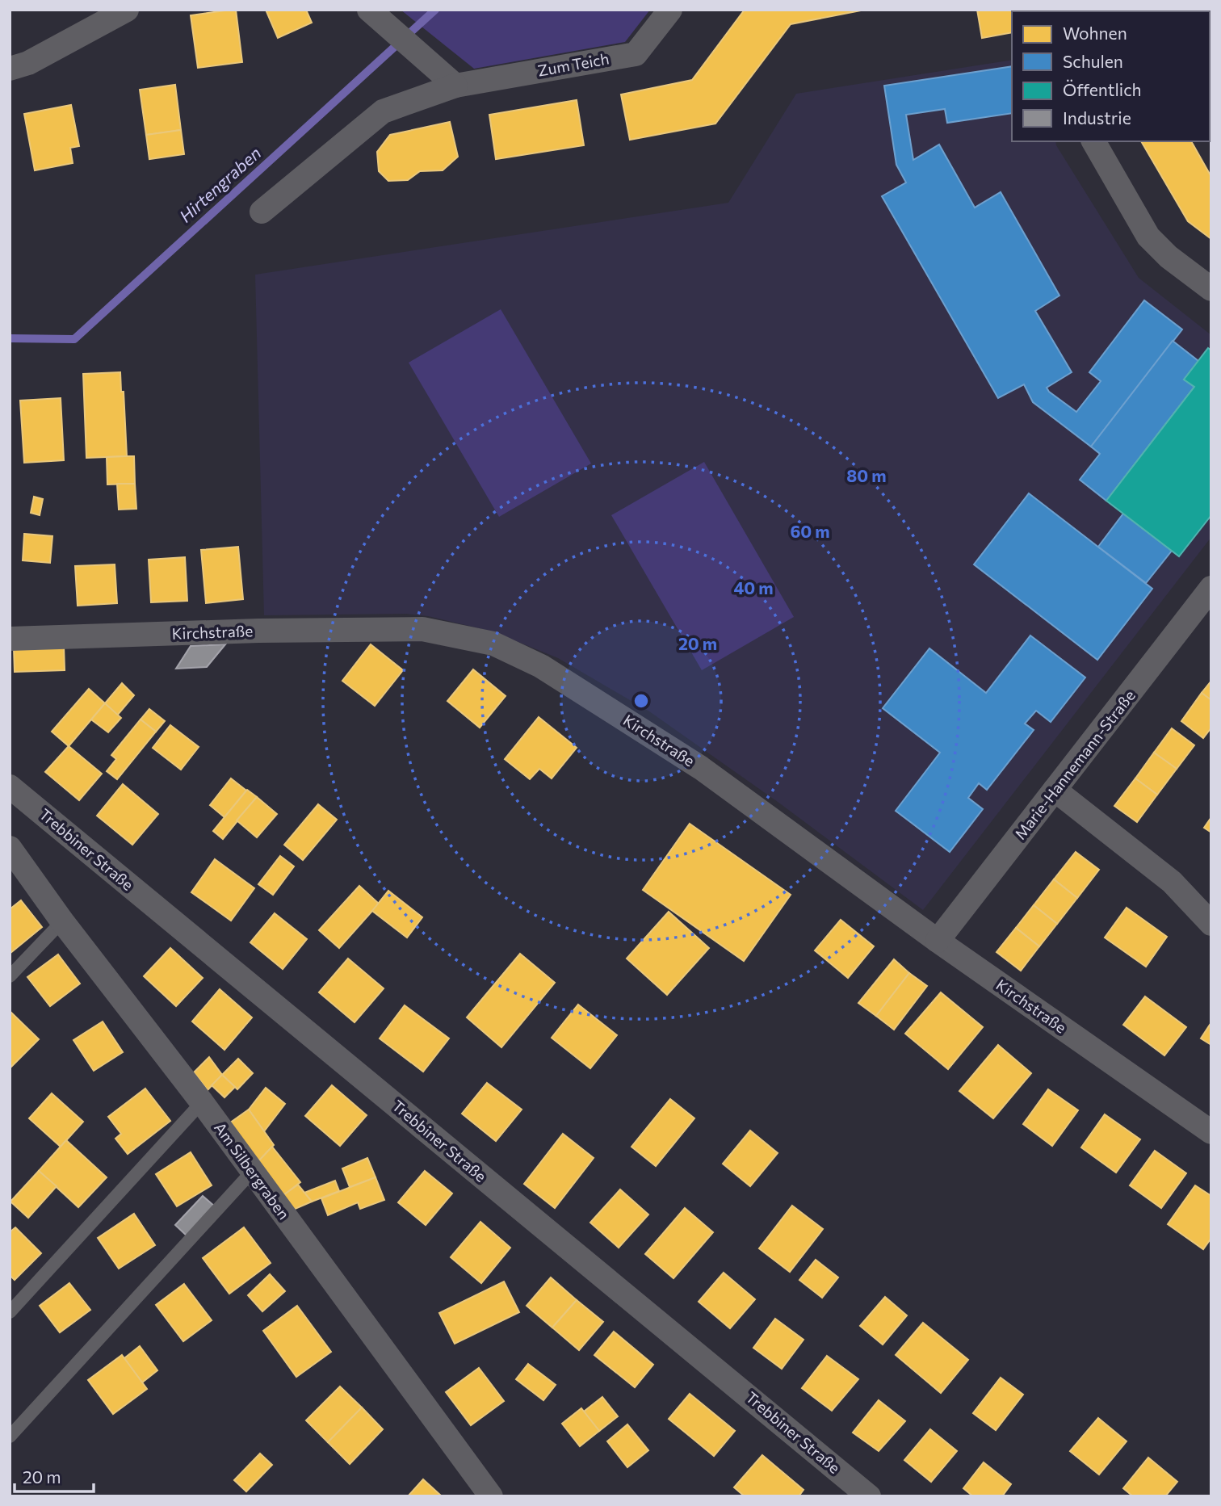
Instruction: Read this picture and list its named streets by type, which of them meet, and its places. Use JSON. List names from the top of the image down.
{
  "streets": {
    "street": [
      "Zum Teich",
      "Kirchstraße",
      "Marie-Hannemann-Straße",
      "Trebbiner Straße",
      "Am Silbergraben"
    ]
  },
  "crossings": [
    ["Kirchstraße", "Marie-Hannemann-Straße"]
  ],
  "water": ["Hirtengraben"],
  "legend": [
    "Wohnen",
    "Schulen",
    "Öffentlich",
    "Industrie"
  ],
  "scale_bar": "20 m",
  "rings": [
    "80 m",
    "60 m",
    "40 m",
    "20 m"
  ]
}
